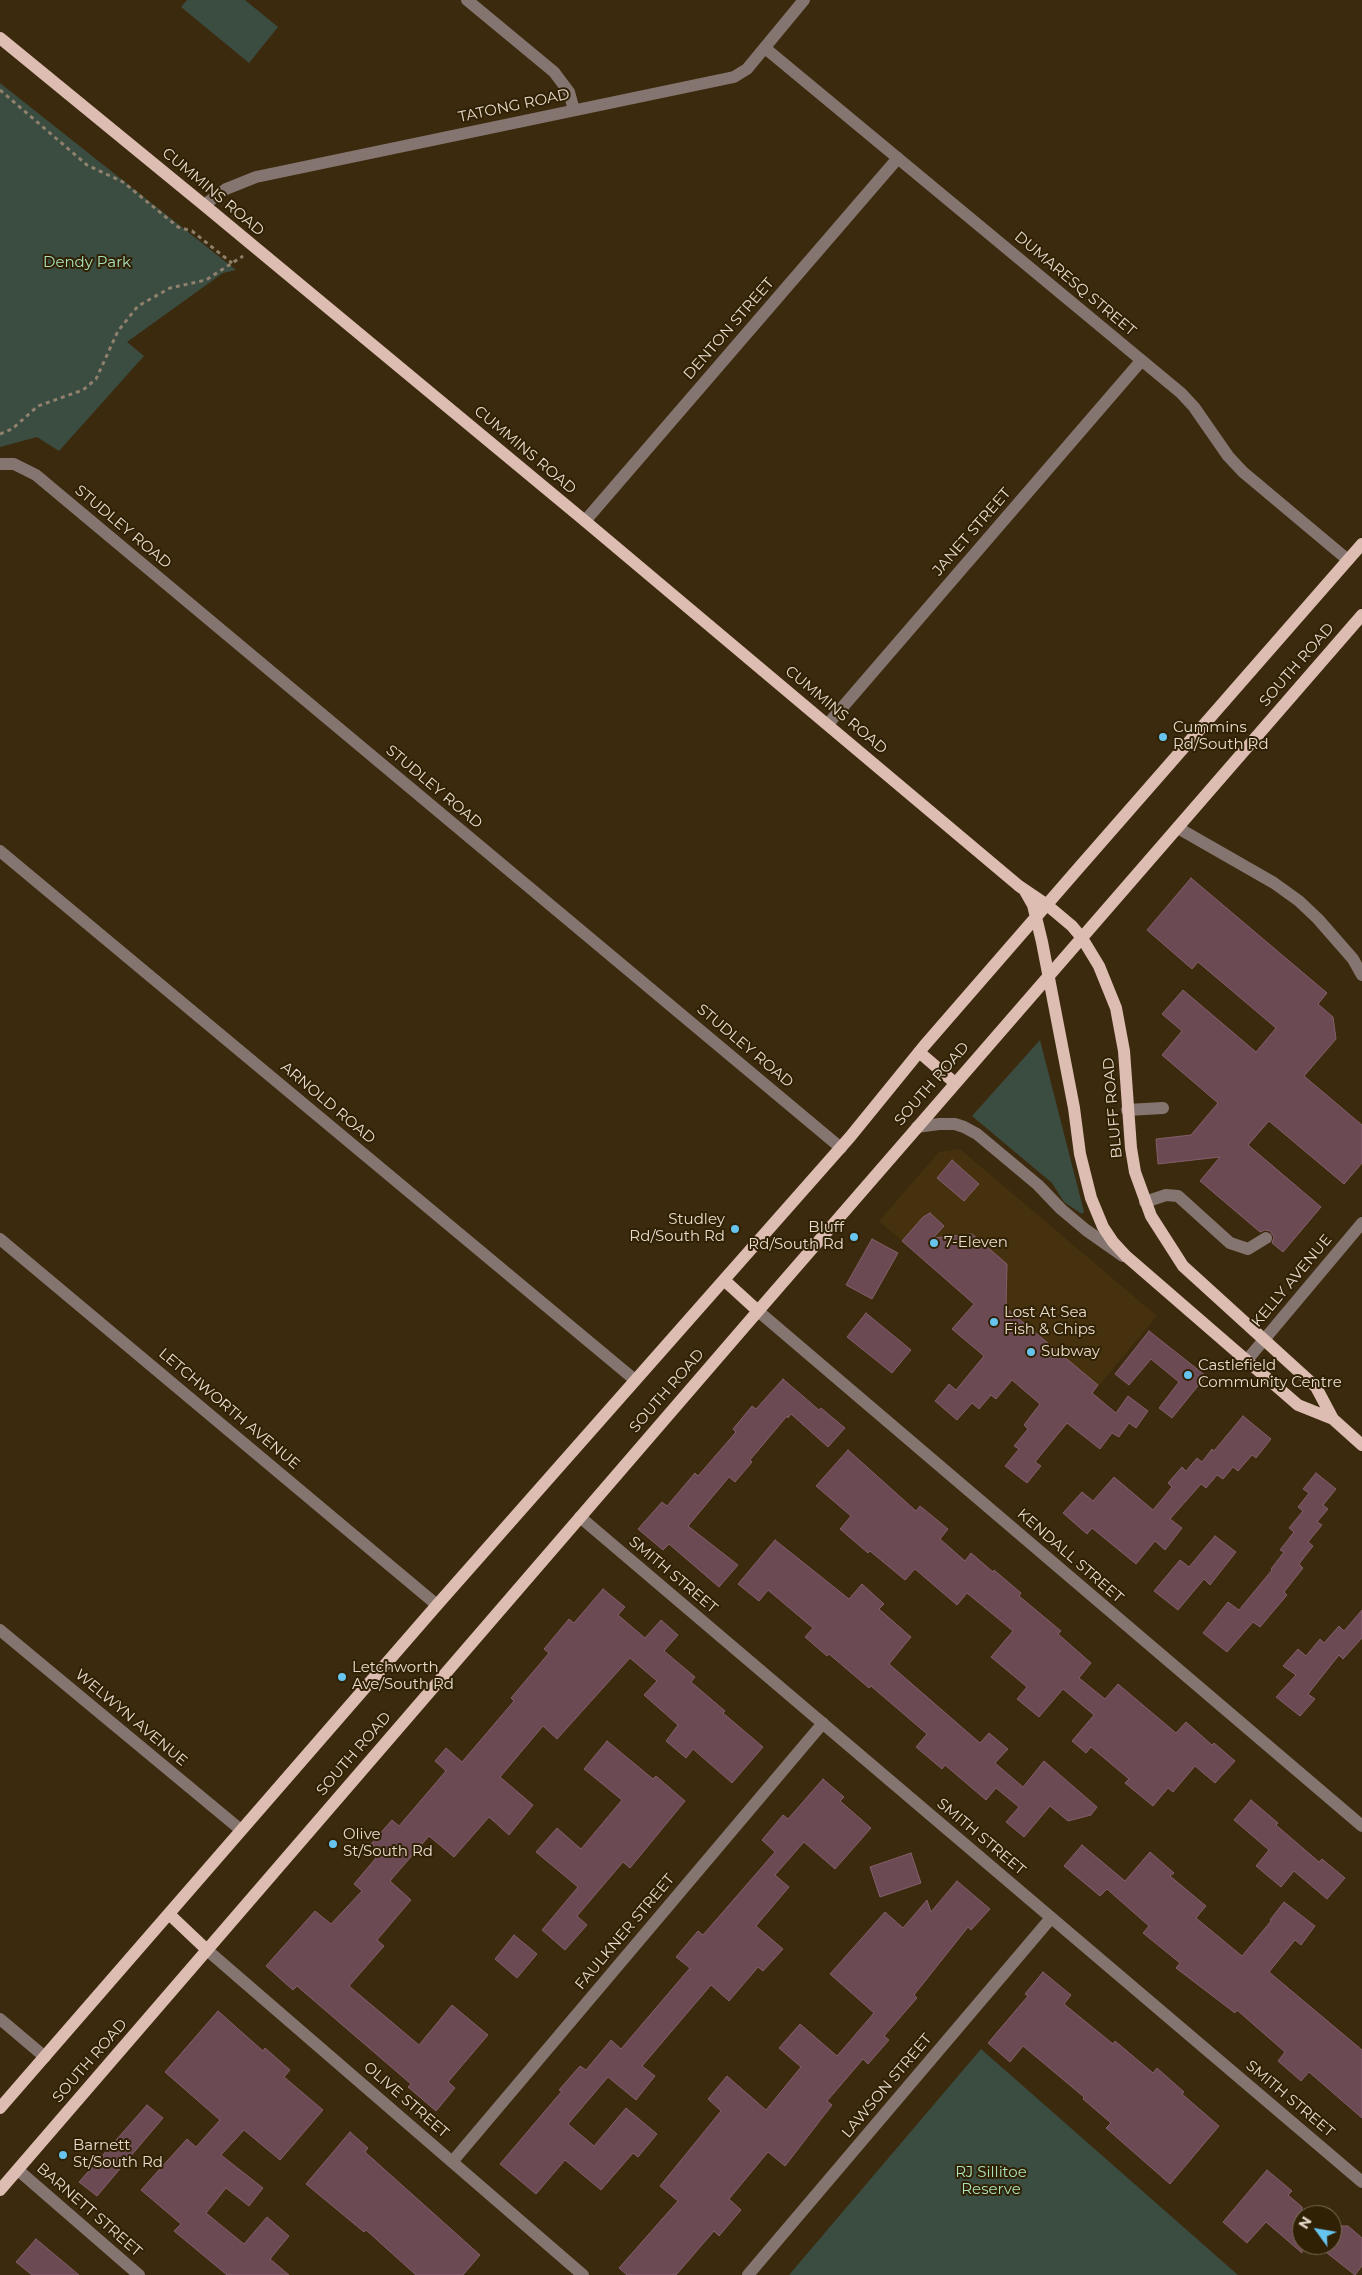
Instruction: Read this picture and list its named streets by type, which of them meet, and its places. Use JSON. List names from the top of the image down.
{
  "streets": {
    "main road": ["CUMMINS ROAD", "SOUTH ROAD", "BLUFF ROAD"],
    "street": [
      "TATONG ROAD",
      "DUMARESQ STREET",
      "DENTON STREET",
      "STUDLEY ROAD",
      "JANET STREET",
      "ARNOLD ROAD",
      "KELLY AVENUE",
      "LETCHWORTH AVENUE",
      "KENDALL STREET",
      "SMITH STREET",
      "WELWYN AVENUE",
      "FAULKNER STREET",
      "LAWSON STREET",
      "OLIVE STREET",
      "BARNETT STREET"
    ]
  },
  "crossings": [
    ["TATONG ROAD", "CUMMINS ROAD"],
    ["TATONG ROAD", "DUMARESQ STREET"],
    ["CUMMINS ROAD", "DENTON STREET"],
    ["CUMMINS ROAD", "JANET STREET"],
    ["CUMMINS ROAD", "SOUTH ROAD"],
    ["CUMMINS ROAD", "BLUFF ROAD"],
    ["DUMARESQ STREET", "DENTON STREET"],
    ["DUMARESQ STREET", "JANET STREET"],
    ["DUMARESQ STREET", "SOUTH ROAD"],
    ["STUDLEY ROAD", "SOUTH ROAD"],
    ["SOUTH ROAD", "ARNOLD ROAD"],
    ["SOUTH ROAD", "BLUFF ROAD"],
    ["SOUTH ROAD", "LETCHWORTH AVENUE"],
    ["SOUTH ROAD", "KENDALL STREET"],
    ["SOUTH ROAD", "SMITH STREET"],
    ["SOUTH ROAD", "WELWYN AVENUE"],
    ["SOUTH ROAD", "OLIVE STREET"],
    ["SOUTH ROAD", "BARNETT STREET"],
    ["BLUFF ROAD", "KELLY AVENUE"],
    ["SMITH STREET", "FAULKNER STREET"],
    ["SMITH STREET", "LAWSON STREET"],
    ["FAULKNER STREET", "OLIVE STREET"]
  ],
  "parks": ["Dendy Park", "RJ Sillitoe Reserve"],
  "places": [
    "Cummins Rd/South Rd",
    "Studley Rd/South Rd",
    "Bluff Rd/South Rd",
    "7-Eleven",
    "Lost At Sea Fish & Chips",
    "Subway",
    "Castlefield Community Centre",
    "Letchworth Ave/South Rd",
    "Olive St/South Rd",
    "Barnett St/South Rd"
  ],
  "north": "top left"
}
